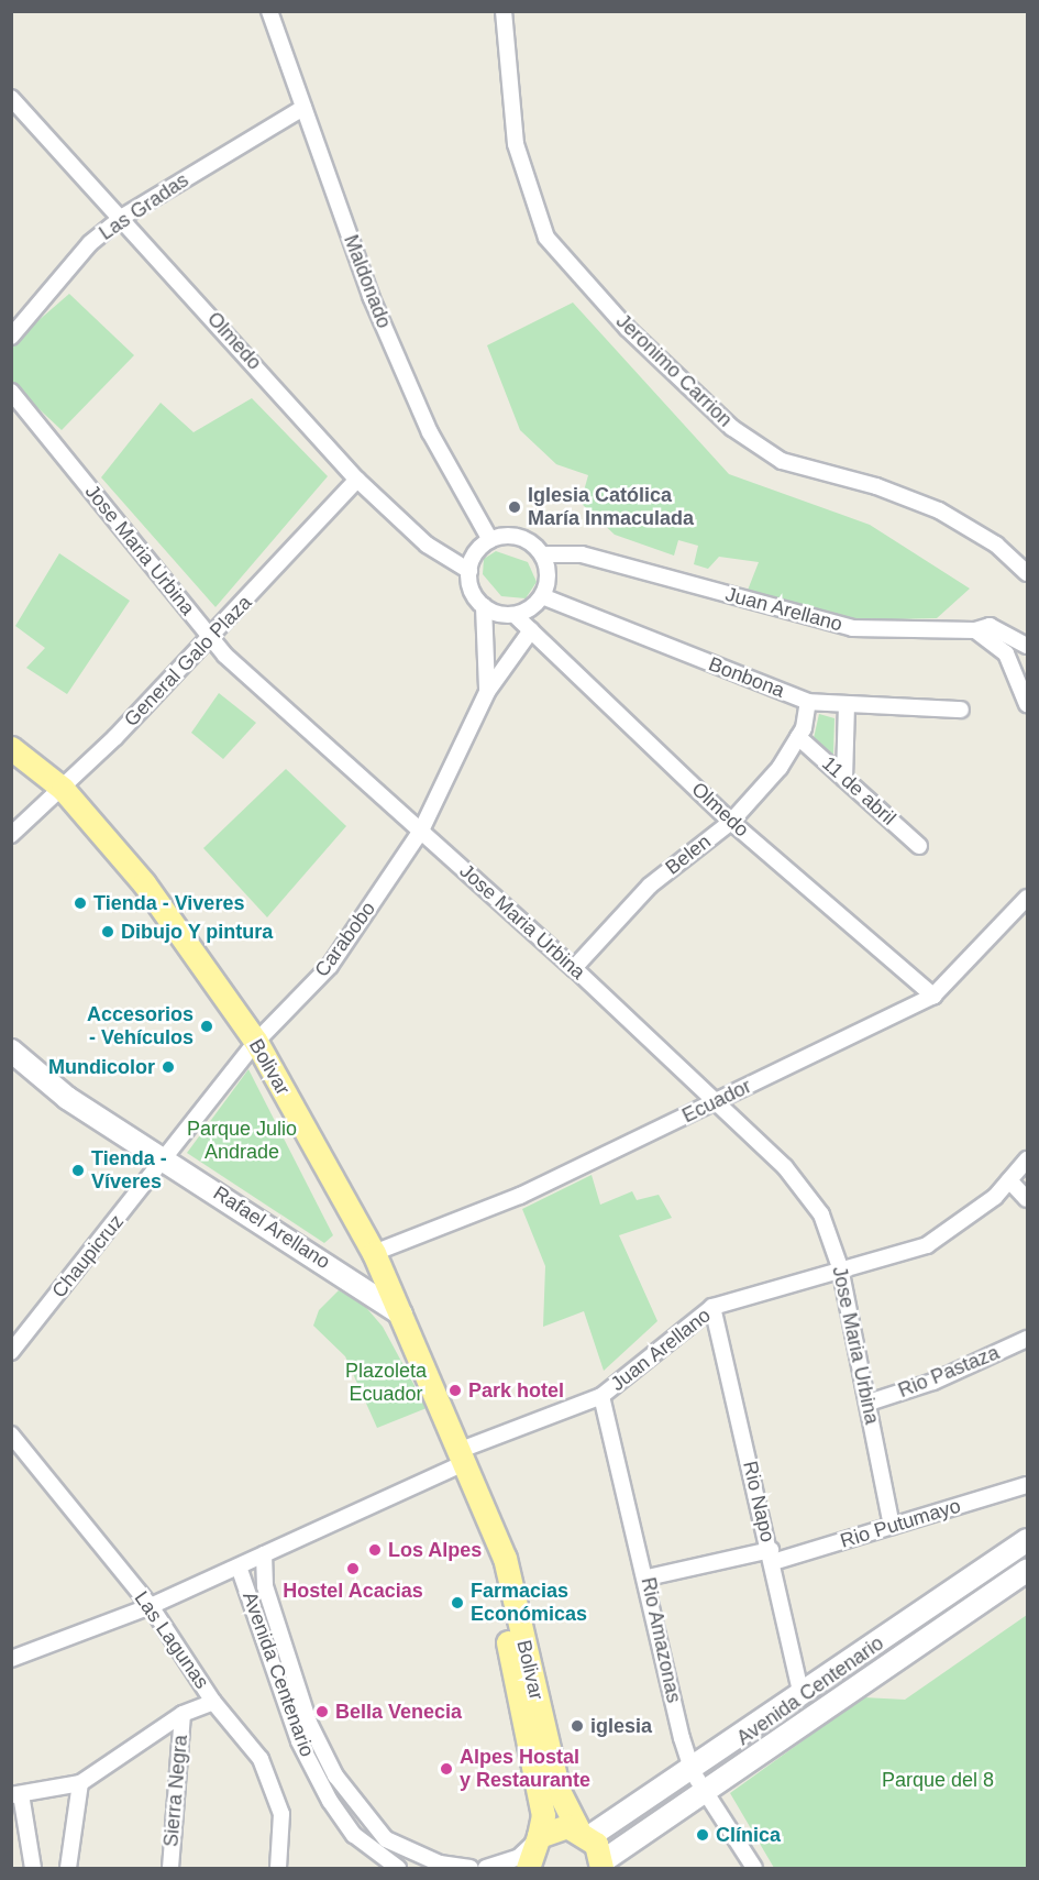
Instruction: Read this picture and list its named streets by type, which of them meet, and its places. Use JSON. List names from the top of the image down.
{
  "streets": {
    "main road": ["Bolivar"],
    "street": [
      "Las Gradas",
      "Maldonado",
      "Olmedo",
      "Jeronimo Carrion",
      "Jose Maria Urbina",
      "Juan Arellano",
      "General Galo Plaza",
      "Bonbona",
      "11 de abril",
      "Belen",
      "Carabobo",
      "Ecuador",
      "Rafael Arellano",
      "Chaupicruz",
      "Rio Pastaza",
      "Rio Napo",
      "Rio Putumayo",
      "Las Lagunas",
      "Rio Amazonas",
      "Avenida Centenario",
      "Sierra Negra"
    ]
  },
  "crossings": [
    ["Las Gradas", "Maldonado"],
    ["Las Gradas", "Olmedo"],
    ["Maldonado", "Olmedo"],
    ["Maldonado", "Juan Arellano"],
    ["Maldonado", "Bonbona"],
    ["Maldonado", "Carabobo"],
    ["Olmedo", "Juan Arellano"],
    ["Olmedo", "General Galo Plaza"],
    ["Olmedo", "Bonbona"],
    ["Olmedo", "Belen"],
    ["Olmedo", "Carabobo"],
    ["Olmedo", "Ecuador"],
    ["Jose Maria Urbina", "Juan Arellano"],
    ["Jose Maria Urbina", "General Galo Plaza"],
    ["Jose Maria Urbina", "Belen"],
    ["Jose Maria Urbina", "Carabobo"],
    ["Jose Maria Urbina", "Ecuador"],
    ["Jose Maria Urbina", "Rio Pastaza"],
    ["Jose Maria Urbina", "Rio Putumayo"],
    ["Juan Arellano", "Bonbona"],
    ["Juan Arellano", "Carabobo"],
    ["Juan Arellano", "Bolivar"],
    ["Juan Arellano", "Rio Napo"],
    ["Juan Arellano", "Las Lagunas"],
    ["Juan Arellano", "Rio Amazonas"],
    ["Juan Arellano", "Avenida Centenario"],
    ["General Galo Plaza", "Bolivar"],
    ["Bonbona", "Belen"],
    ["Bonbona", "Carabobo"],
    ["11 de abril", "Belen"],
    ["Carabobo", "Bolivar"],
    ["Carabobo", "Rafael Arellano"],
    ["Carabobo", "Chaupicruz"],
    ["Bolivar", "Ecuador"],
    ["Bolivar", "Rafael Arellano"],
    ["Bolivar", "Avenida Centenario"],
    ["Rafael Arellano", "Chaupicruz"],
    ["Rio Napo", "Rio Putumayo"],
    ["Rio Napo", "Avenida Centenario"],
    ["Rio Putumayo", "Rio Amazonas"],
    ["Rio Amazonas", "Avenida Centenario"]
  ],
  "parks": ["Parque Julio Andrade", "Plazoleta Ecuador", "Parque del 8"],
  "places": [
    "Iglesia Católica María Inmaculada",
    "Tienda - Viveres",
    "Dibujo Y pintura",
    "Accesorios - Vehículos",
    "Mundicolor",
    "Tienda - Víveres",
    "Park hotel",
    "Los Alpes",
    "Hostel Acacias",
    "Farmacias Económicas",
    "Bella Venecia",
    "iglesia",
    "Alpes Hostal y Restaurante",
    "Clínica"
  ]
}
